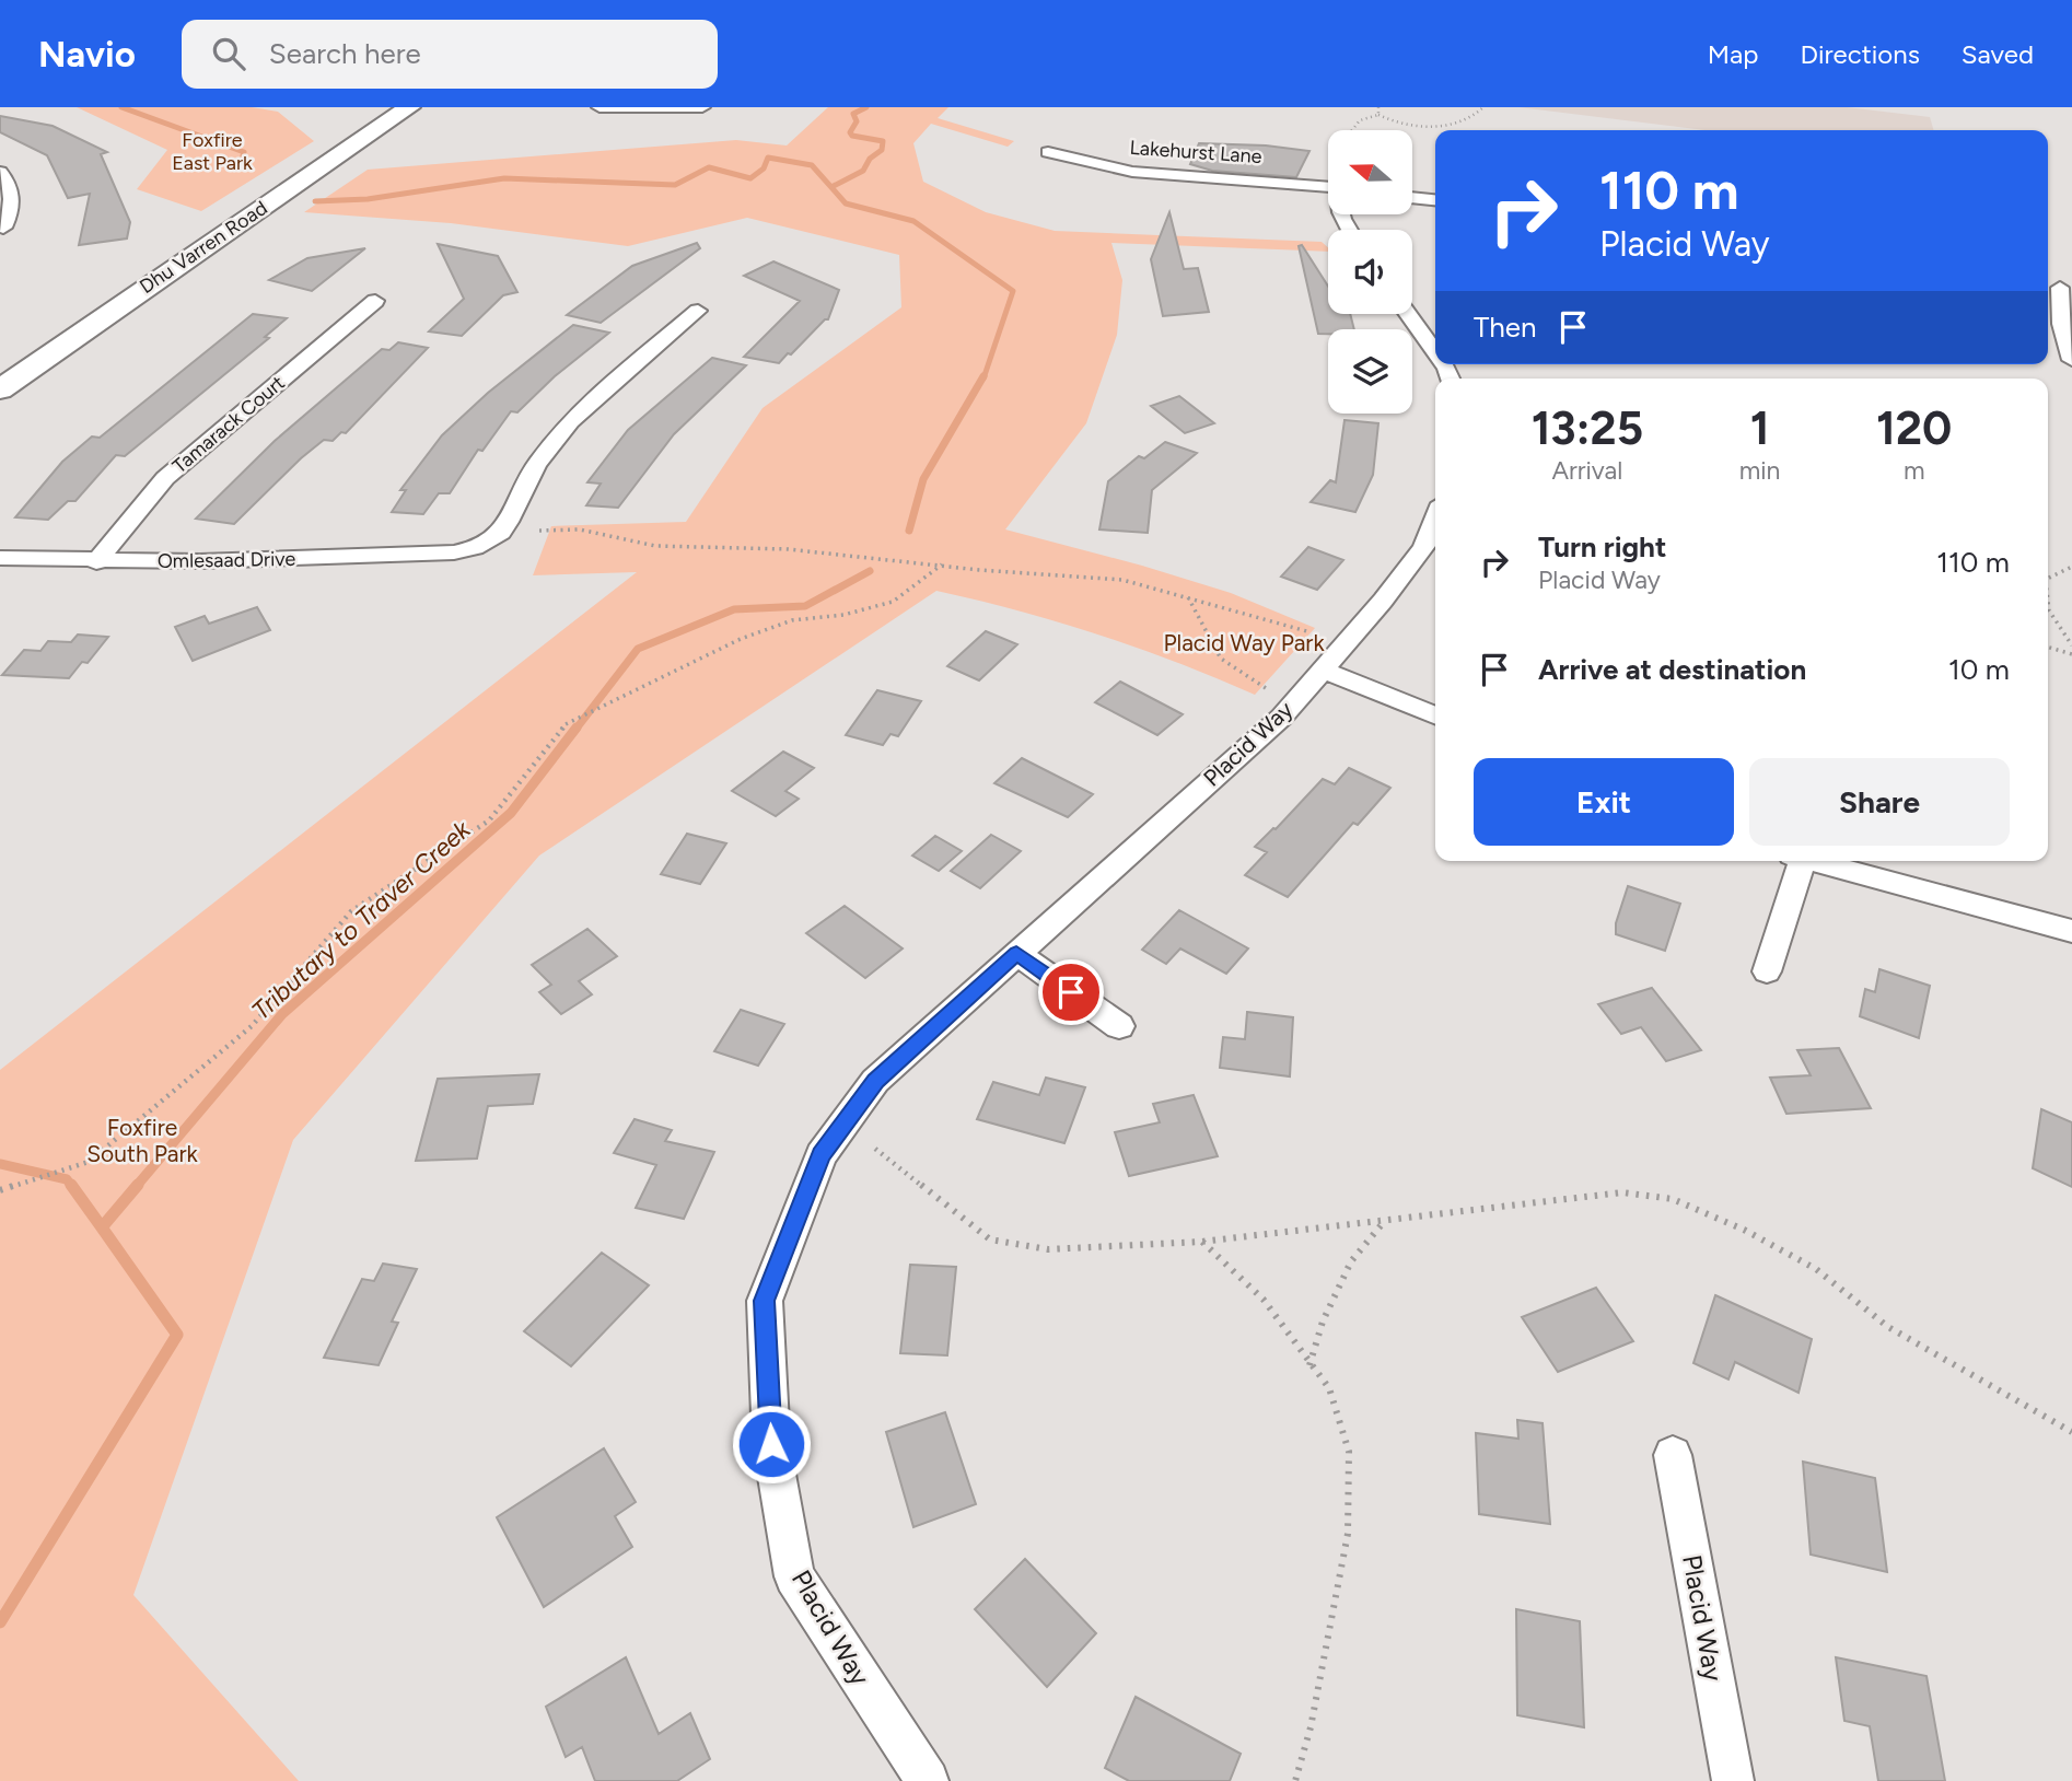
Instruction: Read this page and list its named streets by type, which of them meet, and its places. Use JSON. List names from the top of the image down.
{
  "streets": {
    "main road": ["Dhu Varren Road"],
    "street": [
      "Lakehurst Lane",
      "Tamarack Court",
      "Omlesaad Drive",
      "Placid Way"
    ]
  },
  "crossings": [
    ["Tamarack Court", "Omlesaad Drive"]
  ],
  "water": ["Tributary to Traver Creek"],
  "parks": ["Foxfire East Park", "Placid Way Park", "Foxfire South Park"],
  "north": "left",
  "page": {
    "header": "Navio",
    "search": "Search here",
    "nav": ["Map", "Directions", "Saved"],
    "turn": ["110 m", "Placid Way"],
    "then": "Then",
    "eta": [
      "13:25",
      "Arrival",
      "1",
      "min",
      "120",
      "m"
    ],
    "list": [
      {
        "name": "Turn right",
        "note": "Placid Way",
        "value": "110 m"
      },
      {
        "name": "Arrive at destination",
        "value": "10 m"
      }
    ],
    "buttons": ["Exit", "Share"]
  }
}
